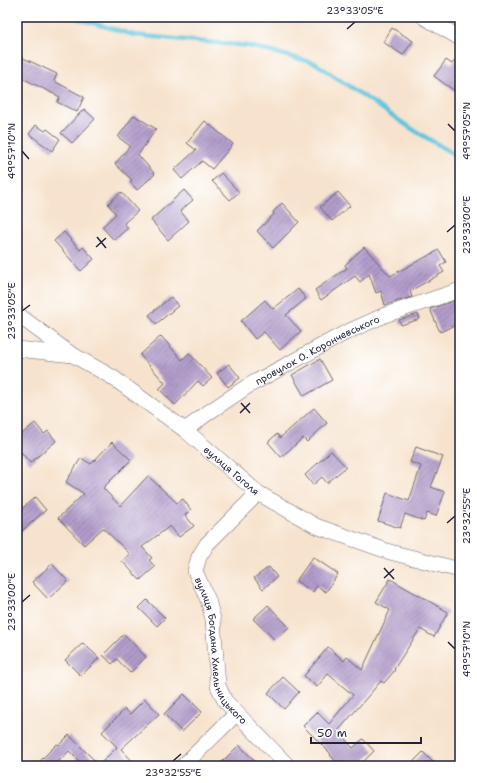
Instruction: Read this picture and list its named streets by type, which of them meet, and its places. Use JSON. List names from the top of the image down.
{
  "streets": {
    "street": ["провулок О. Корончевського", "вулиця Гоголя", "вулиця Богдана Хмельницького"]
  },
  "crossings": [
    ["провулок О. Корончевського", "вулиця Гоголя"],
    ["вулиця Гоголя", "вулиця Богдана Хмельницького"]
  ],
  "scale_bar": "50 m",
  "coordinates": [
    "23°33'05\"E",
    "49°57'05\"N",
    "49°57'10\"N",
    "23°33'00\"E",
    "23°32'55\"E"
  ]
}
